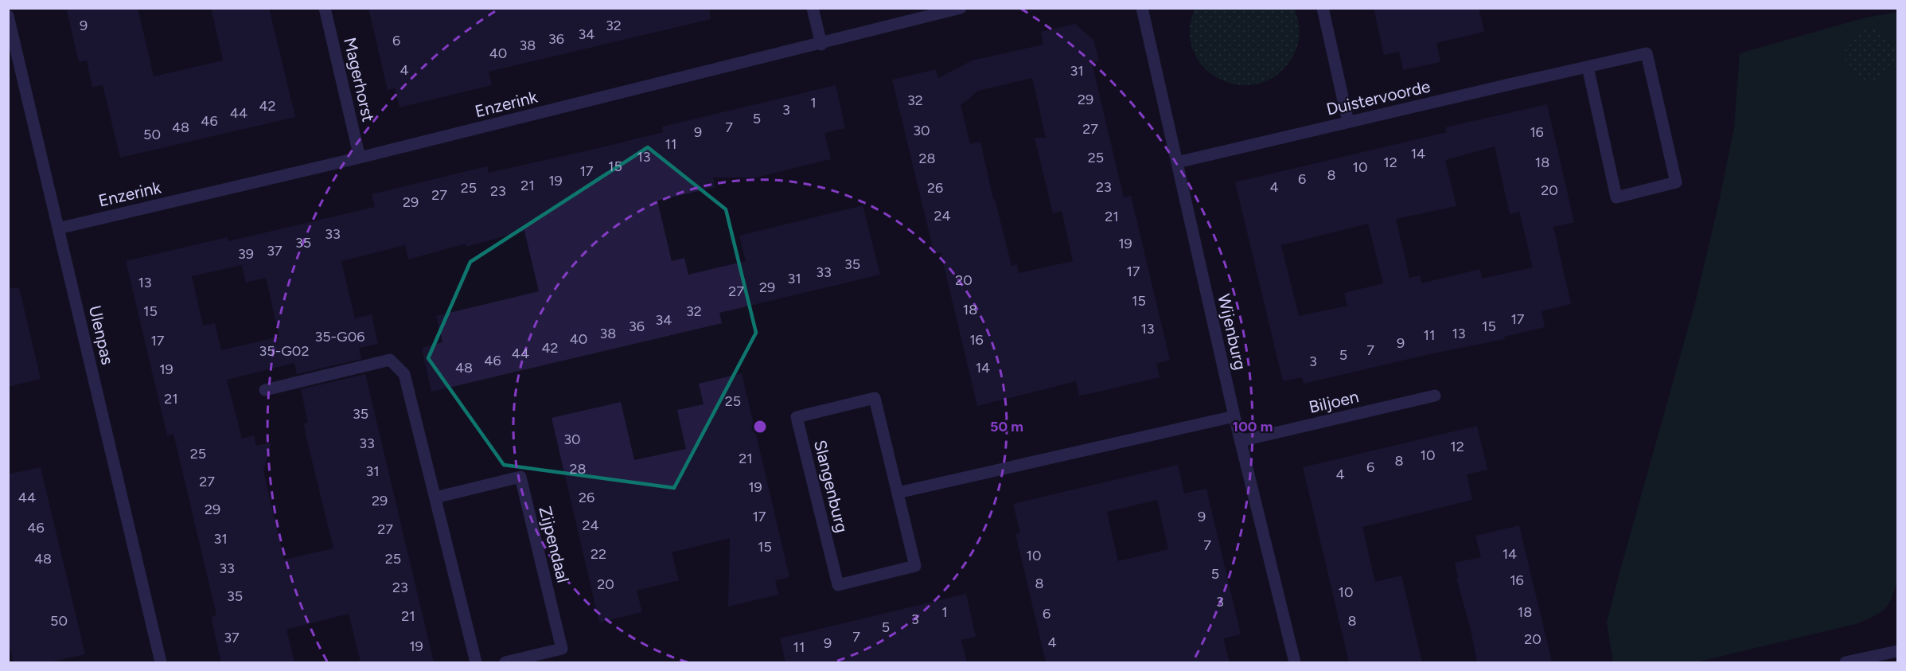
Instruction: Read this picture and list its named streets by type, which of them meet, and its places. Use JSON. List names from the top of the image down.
{
  "streets": {
    "street": [
      "Magerhorst",
      "Duistervoorde",
      "Enzerink",
      "Wijenburg",
      "Ulenpas",
      "Biljoen",
      "Slangenburg",
      "Zijpendaal"
    ]
  },
  "crossings": [
    ["Magerhorst", "Enzerink"],
    ["Duistervoorde", "Wijenburg"],
    ["Enzerink", "Ulenpas"],
    ["Wijenburg", "Biljoen"]
  ],
  "house_numbers": [
    "9",
    "32",
    "34",
    "36",
    "6",
    "38",
    "40",
    "4",
    "31",
    "29",
    "32",
    "1",
    "42",
    "3",
    "44",
    "5",
    "46",
    "48",
    "7",
    "27",
    "30",
    "9",
    "16",
    "50",
    "11",
    "14",
    "13",
    "25",
    "28",
    "12",
    "18",
    "15",
    "10",
    "17",
    "8",
    "6",
    "19",
    "21",
    "23",
    "4",
    "25",
    "26",
    "20",
    "23",
    "27",
    "29",
    "24",
    "21",
    "33",
    "35",
    "19",
    "37",
    "39",
    "35",
    "17",
    "33",
    "31",
    "20",
    "13",
    "29",
    "27",
    "15",
    "18",
    "15",
    "32",
    "17",
    "34",
    "36",
    "15",
    "13",
    "38",
    "13",
    "11",
    "35-G06",
    "40",
    "16",
    "17",
    "9",
    "42",
    "7",
    "35-G02",
    "44",
    "5",
    "46",
    "3",
    "48",
    "14",
    "19",
    "21",
    "25",
    "35",
    "30",
    "33",
    "12",
    "25",
    "10",
    "21",
    "8",
    "6",
    "28",
    "31",
    "4",
    "27",
    "19",
    "44",
    "26",
    "29",
    "29",
    "17",
    "9",
    "24",
    "46",
    "27",
    "31",
    "7",
    "15",
    "22",
    "14",
    "10",
    "48",
    "25",
    "33",
    "5",
    "16",
    "8",
    "20",
    "23",
    "10",
    "35",
    "3",
    "1",
    "18",
    "6",
    "21",
    "3",
    "50",
    "8",
    "5",
    "7",
    "37",
    "20",
    "4",
    "9",
    "19",
    "11"
  ],
  "rings": ["50 m", "100 m"]
}
